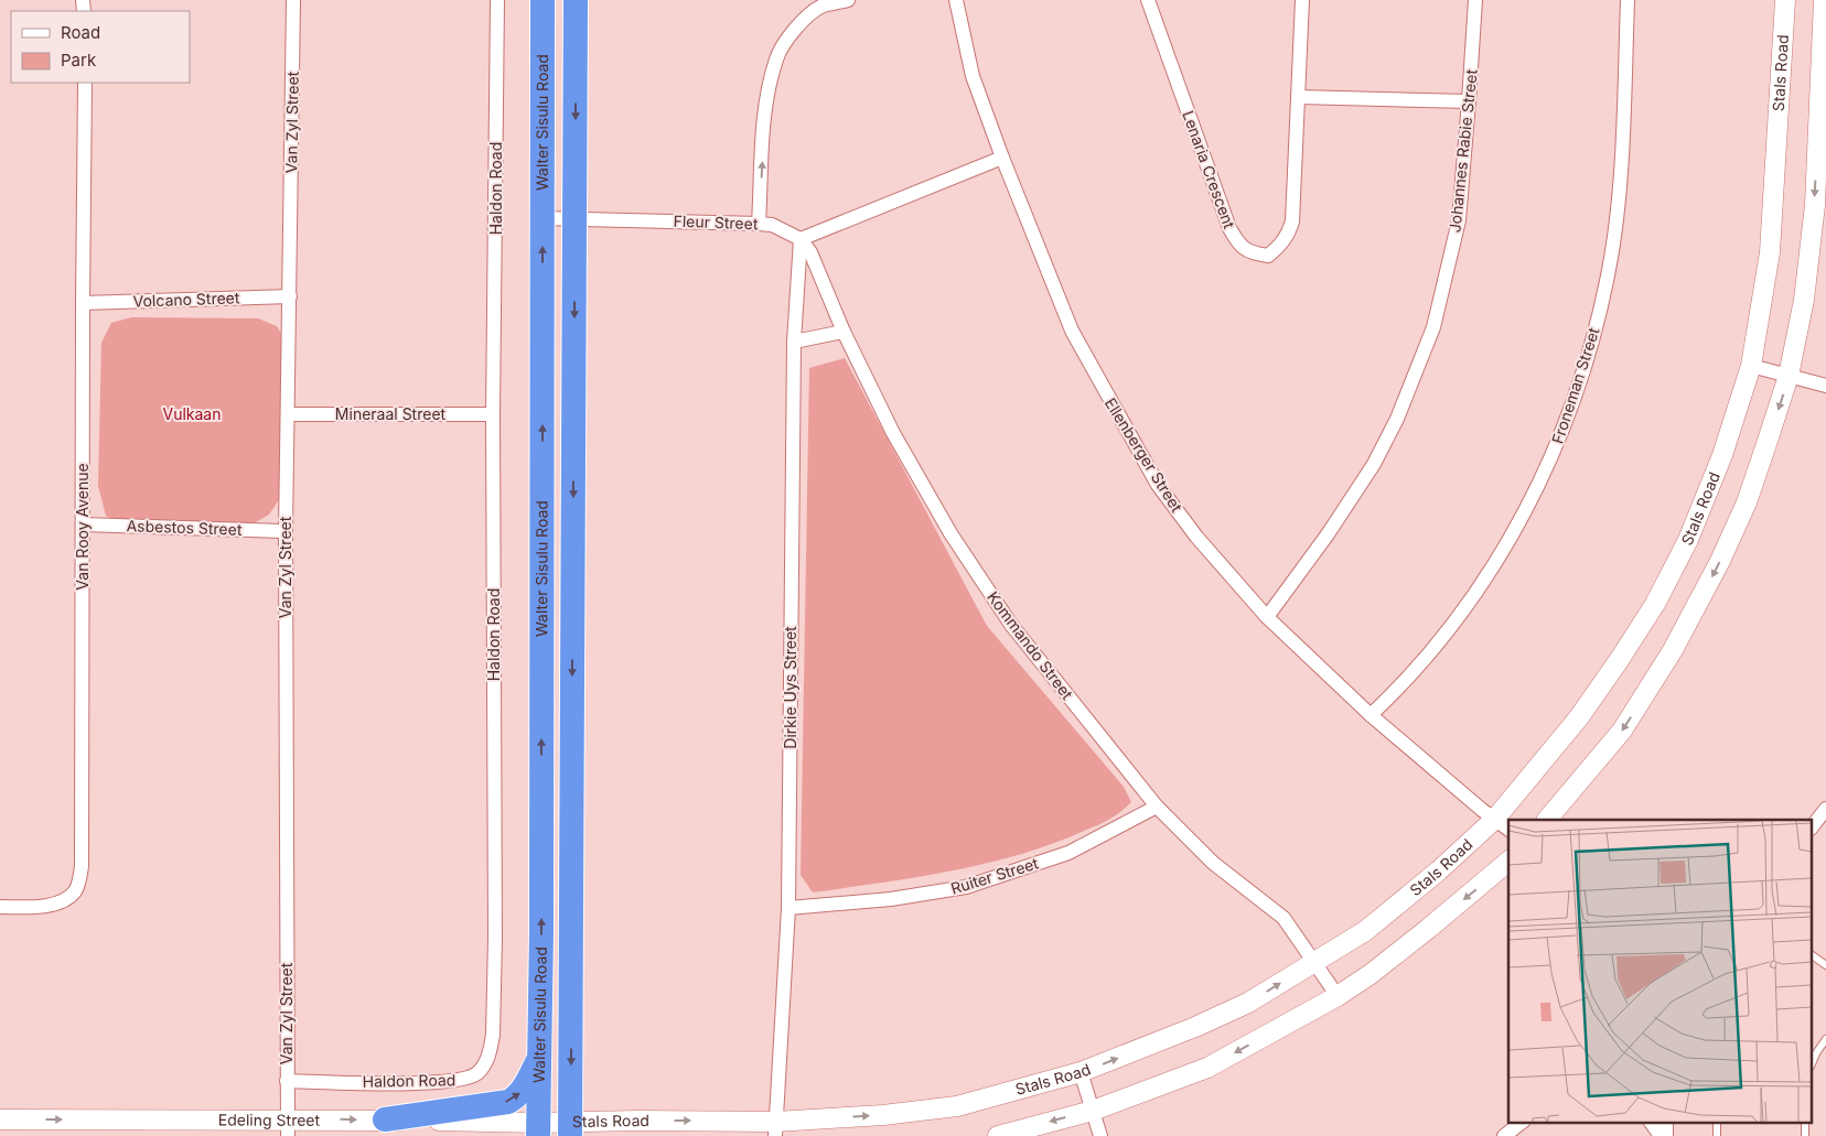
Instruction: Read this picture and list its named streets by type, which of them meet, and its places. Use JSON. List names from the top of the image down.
{
  "streets": {
    "highway": ["Walter Sisulu Road"],
    "street": [
      "Stals Road",
      "Van Zyl Street",
      "Johannes Rabie Street",
      "Lenaria Crescent",
      "Haldon Road",
      "Fleur Street",
      "Volcano Street",
      "Froneman Street",
      "Mineraal Street",
      "Ellenberger Street",
      "Van Rooy Avenue",
      "Asbestos Street",
      "Kommando Street",
      "Dirkie Uys Street",
      "Ruiter Street",
      "Edeling Street"
    ]
  },
  "crossings": [
    ["Stals Road", "Walter Sisulu Road"],
    ["Stals Road", "Ellenberger Street"],
    ["Stals Road", "Kommando Street"],
    ["Stals Road", "Dirkie Uys Street"],
    ["Stals Road", "Edeling Street"],
    ["Van Zyl Street", "Haldon Road"],
    ["Van Zyl Street", "Volcano Street"],
    ["Van Zyl Street", "Mineraal Street"],
    ["Van Zyl Street", "Asbestos Street"],
    ["Van Zyl Street", "Edeling Street"],
    ["Walter Sisulu Road", "Fleur Street"],
    ["Walter Sisulu Road", "Edeling Street"],
    ["Johannes Rabie Street", "Ellenberger Street"],
    ["Haldon Road", "Mineraal Street"],
    ["Fleur Street", "Kommando Street"],
    ["Fleur Street", "Dirkie Uys Street"],
    ["Volcano Street", "Van Rooy Avenue"],
    ["Froneman Street", "Ellenberger Street"],
    ["Van Rooy Avenue", "Asbestos Street"],
    ["Kommando Street", "Dirkie Uys Street"],
    ["Kommando Street", "Ruiter Street"],
    ["Dirkie Uys Street", "Ruiter Street"]
  ],
  "one_way": ["Edeling Street"],
  "parks": ["Vulkaan"],
  "legend": ["Road", "Park"]
}
